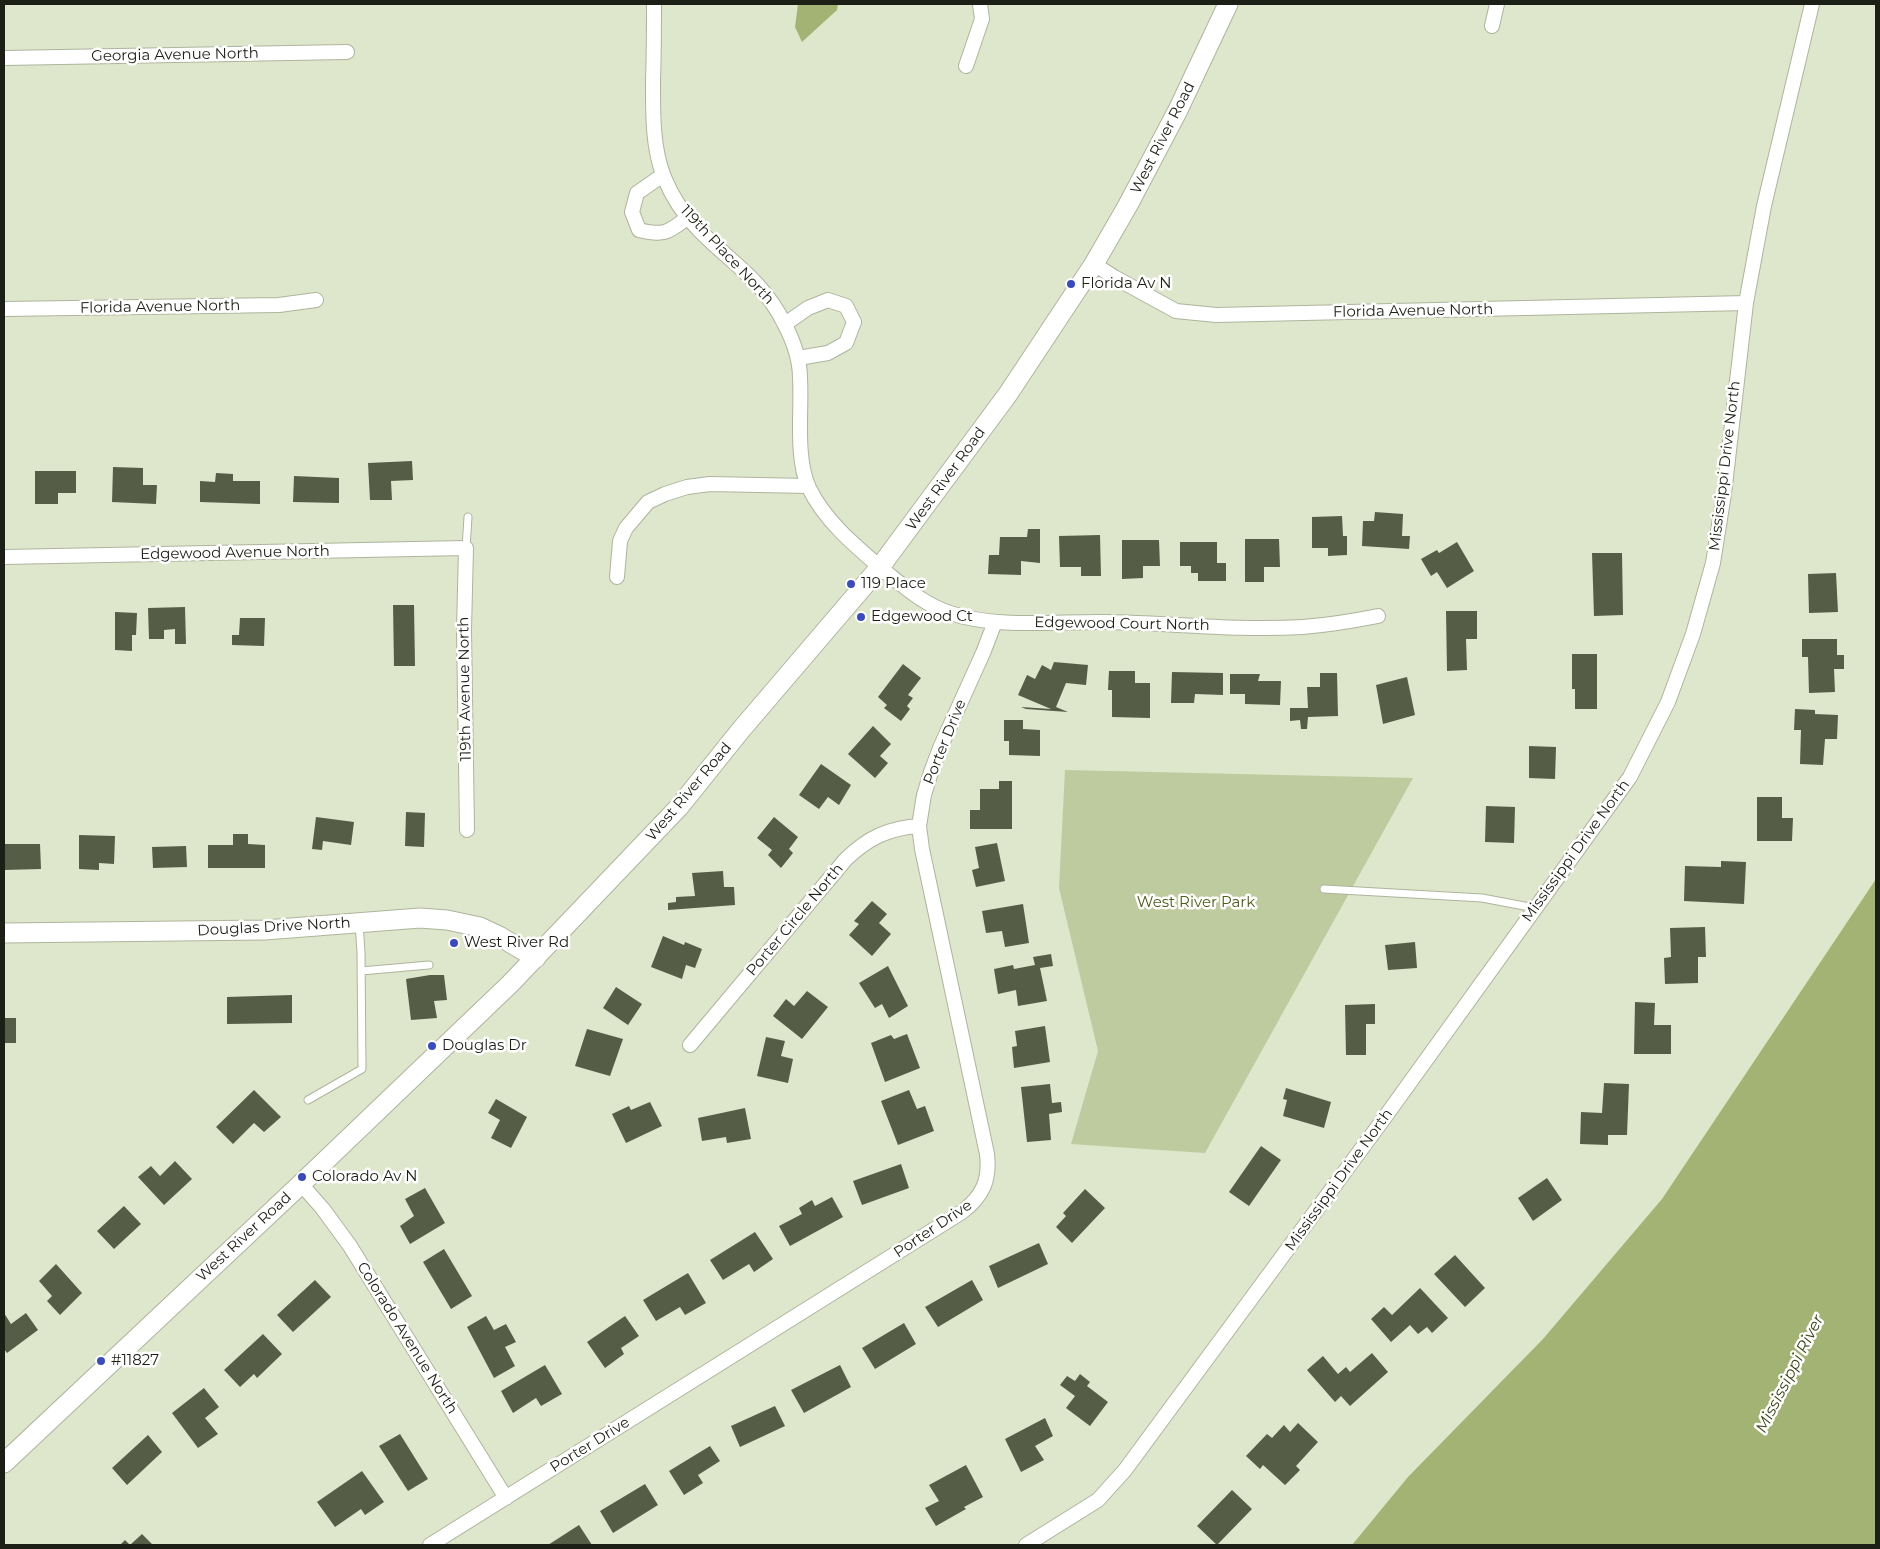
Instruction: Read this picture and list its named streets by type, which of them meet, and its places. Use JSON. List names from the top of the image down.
{
  "streets": {
    "main road": ["West River Road", "Douglas Drive North"],
    "street": [
      "Georgia Avenue North",
      "119th Place North",
      "Florida Avenue North",
      "Mississippi Drive North",
      "Edgewood Avenue North",
      "Edgewood Court North",
      "119th Avenue North",
      "Porter Drive",
      "Porter Circle North",
      "Colorado Avenue North"
    ]
  },
  "crossings": [
    ["West River Road", "119th Place North"],
    ["West River Road", "Florida Avenue North"],
    ["West River Road", "Edgewood Court North"],
    ["West River Road", "Douglas Drive North"],
    ["West River Road", "Colorado Avenue North"],
    ["119th Place North", "Edgewood Court North"],
    ["Florida Avenue North", "Mississippi Drive North"],
    ["Edgewood Avenue North", "119th Avenue North"],
    ["Edgewood Court North", "Porter Drive"],
    ["Porter Drive", "Porter Circle North"],
    ["Porter Drive", "Colorado Avenue North"]
  ],
  "water": ["Mississippi River"],
  "parks": ["West River Park"],
  "places": [
    "Florida Av N",
    "119 Place",
    "Edgewood Ct",
    "West River Rd",
    "Douglas Dr",
    "Colorado Av N",
    "#11827"
  ]
}
